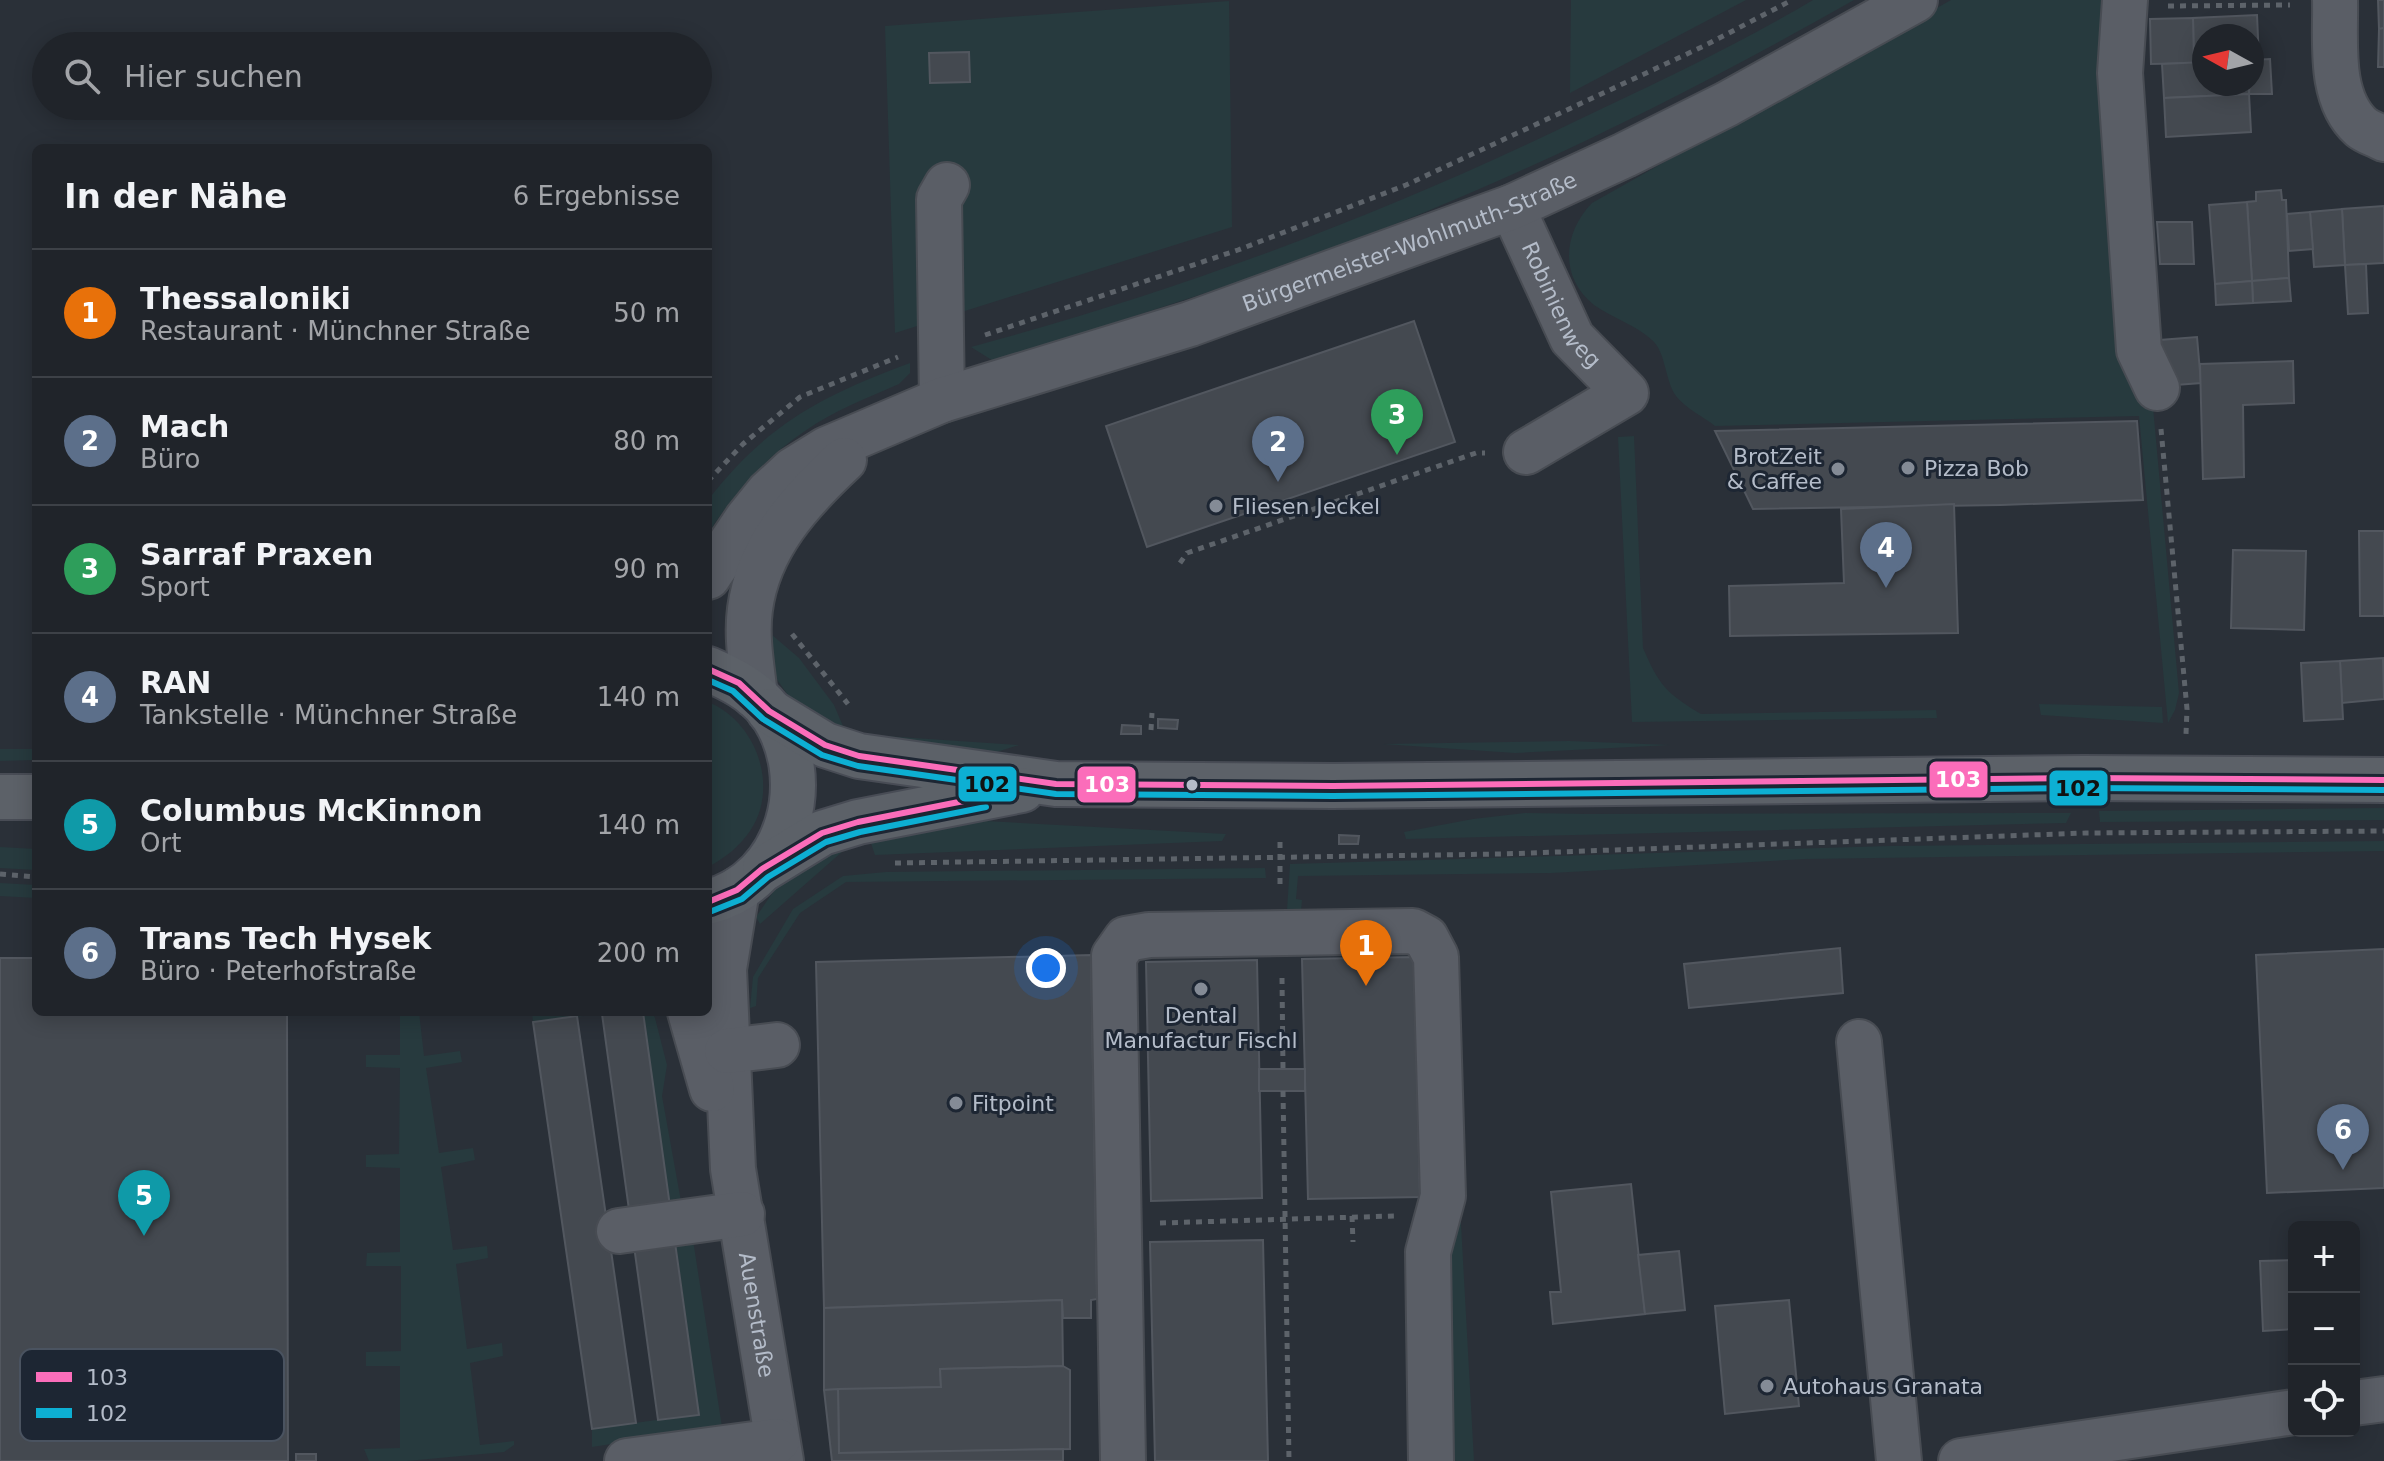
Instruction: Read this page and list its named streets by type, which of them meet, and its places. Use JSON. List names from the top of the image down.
{
  "streets": {
    "street": ["Bürgermeister-Wohlmuth-Straße", "Robinienweg", "Auenstraße"]
  },
  "crossings": [
    ["Bürgermeister-Wohlmuth-Straße", "Robinienweg"]
  ],
  "places": [
    "Pizza Bob",
    "BrotZeit & Caffee",
    "Fliesen Jeckel",
    "Dental Manufactur Fischl",
    "Fitpoint",
    "Autohaus Granata"
  ],
  "lines": ["transit line 103", "transit line 102"],
  "legend": ["103", "102"],
  "north": "left",
  "page": {
    "search": "Hier suchen",
    "heading": ["In der Nähe", "6 Ergebnisse"],
    "list": [
      {
        "mark": "1",
        "name": "Thessaloniki",
        "note": "Restaurant · Münchner Straße",
        "value": "50 m"
      },
      {
        "mark": "2",
        "name": "Mach",
        "note": "Büro",
        "value": "80 m"
      },
      {
        "mark": "3",
        "name": "Sarraf Praxen",
        "note": "Sport",
        "value": "90 m"
      },
      {
        "mark": "4",
        "name": "RAN",
        "note": "Tankstelle · Münchner Straße",
        "value": "140 m"
      },
      {
        "mark": "5",
        "name": "Columbus McKinnon",
        "note": "Ort",
        "value": "140 m"
      },
      {
        "mark": "6",
        "name": "Trans Tech Hysek",
        "note": "Büro · Peterhofstraße",
        "value": "200 m"
      }
    ],
    "pins": [
      "3",
      "2",
      "4",
      "1",
      "6",
      "5"
    ],
    "map_buttons": ["+", "−"]
  }
}
